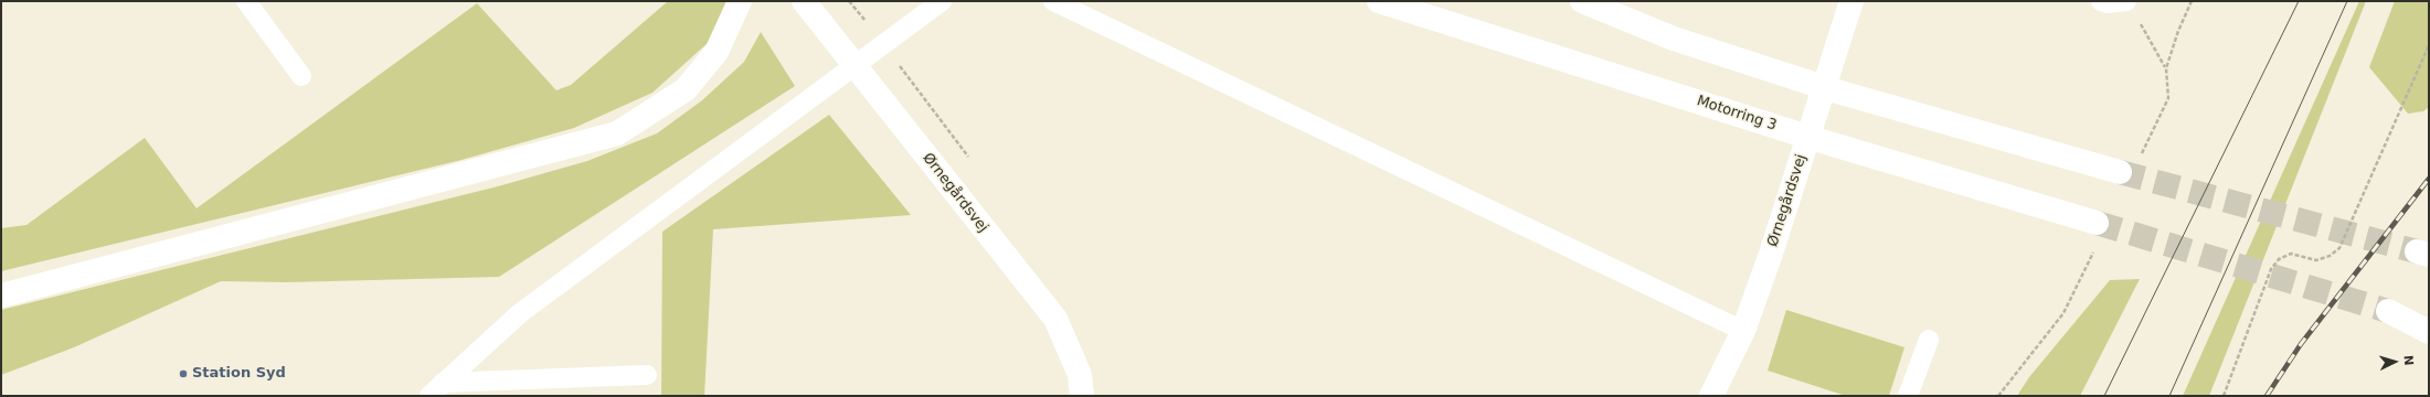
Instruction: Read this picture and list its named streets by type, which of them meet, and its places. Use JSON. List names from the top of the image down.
{
  "streets": {
    "main road": ["Motorring 3", "Ørnegårdsvej"]
  },
  "places": ["Station Syd"],
  "north": "right"
}
